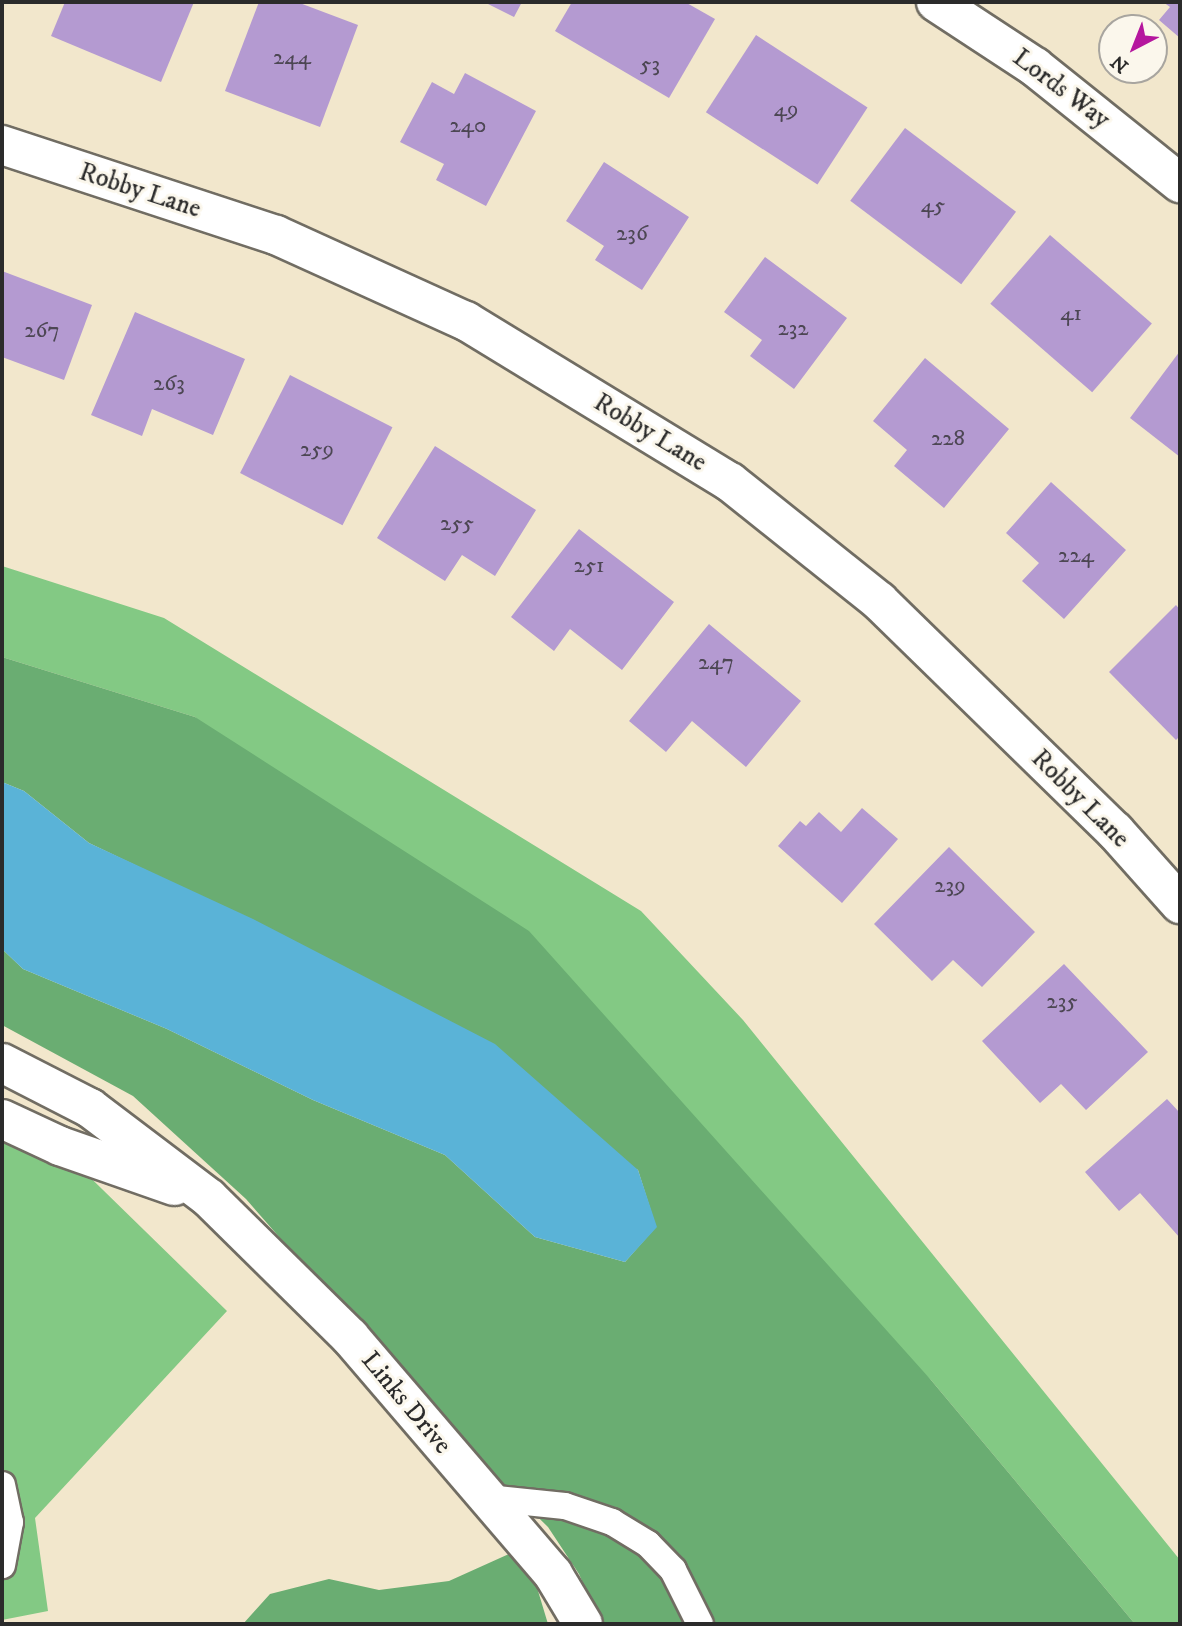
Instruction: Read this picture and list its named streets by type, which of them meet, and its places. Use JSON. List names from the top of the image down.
{
  "streets": {
    "street": ["Lords Way", "Robby Lane", "Links Drive"]
  },
  "house_numbers": [
    "244",
    "53",
    "49",
    "240",
    "45",
    "236",
    "41",
    "232",
    "267",
    "263",
    "228",
    "259",
    "255",
    "224",
    "251",
    "247",
    "239",
    "235"
  ],
  "north": "bottom left"
}
